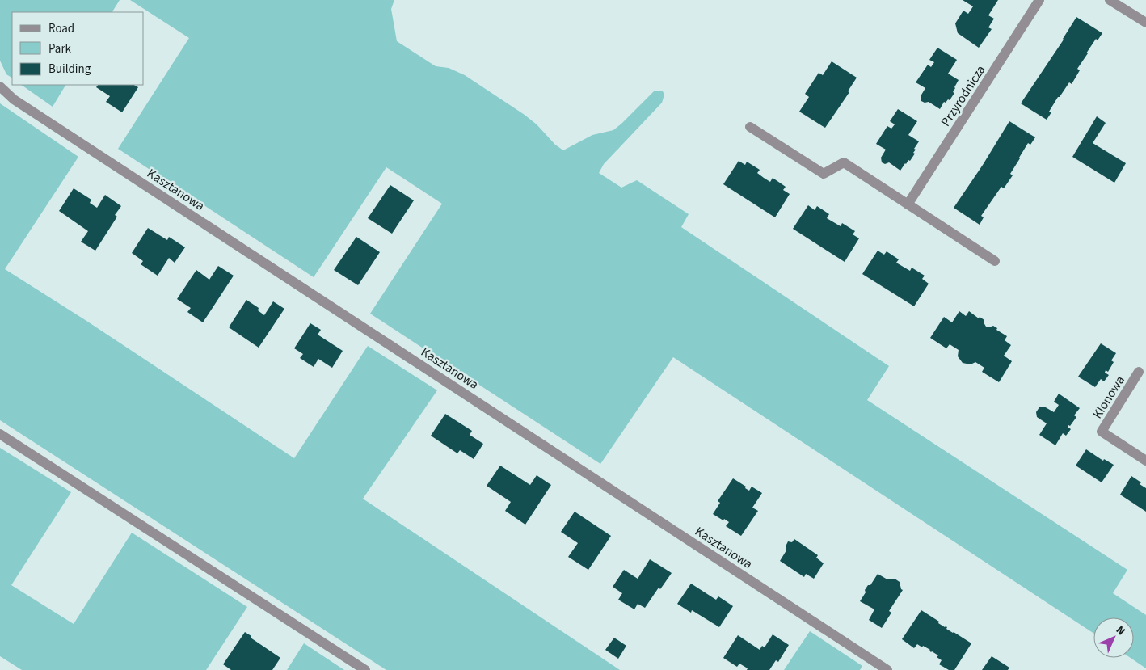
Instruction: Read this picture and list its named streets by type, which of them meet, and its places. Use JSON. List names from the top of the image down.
{
  "streets": {
    "street": ["Przyrodnicza", "Kasztanowa", "Klonowa"]
  },
  "legend": ["Road", "Park", "Building"],
  "north": "top right"
}
